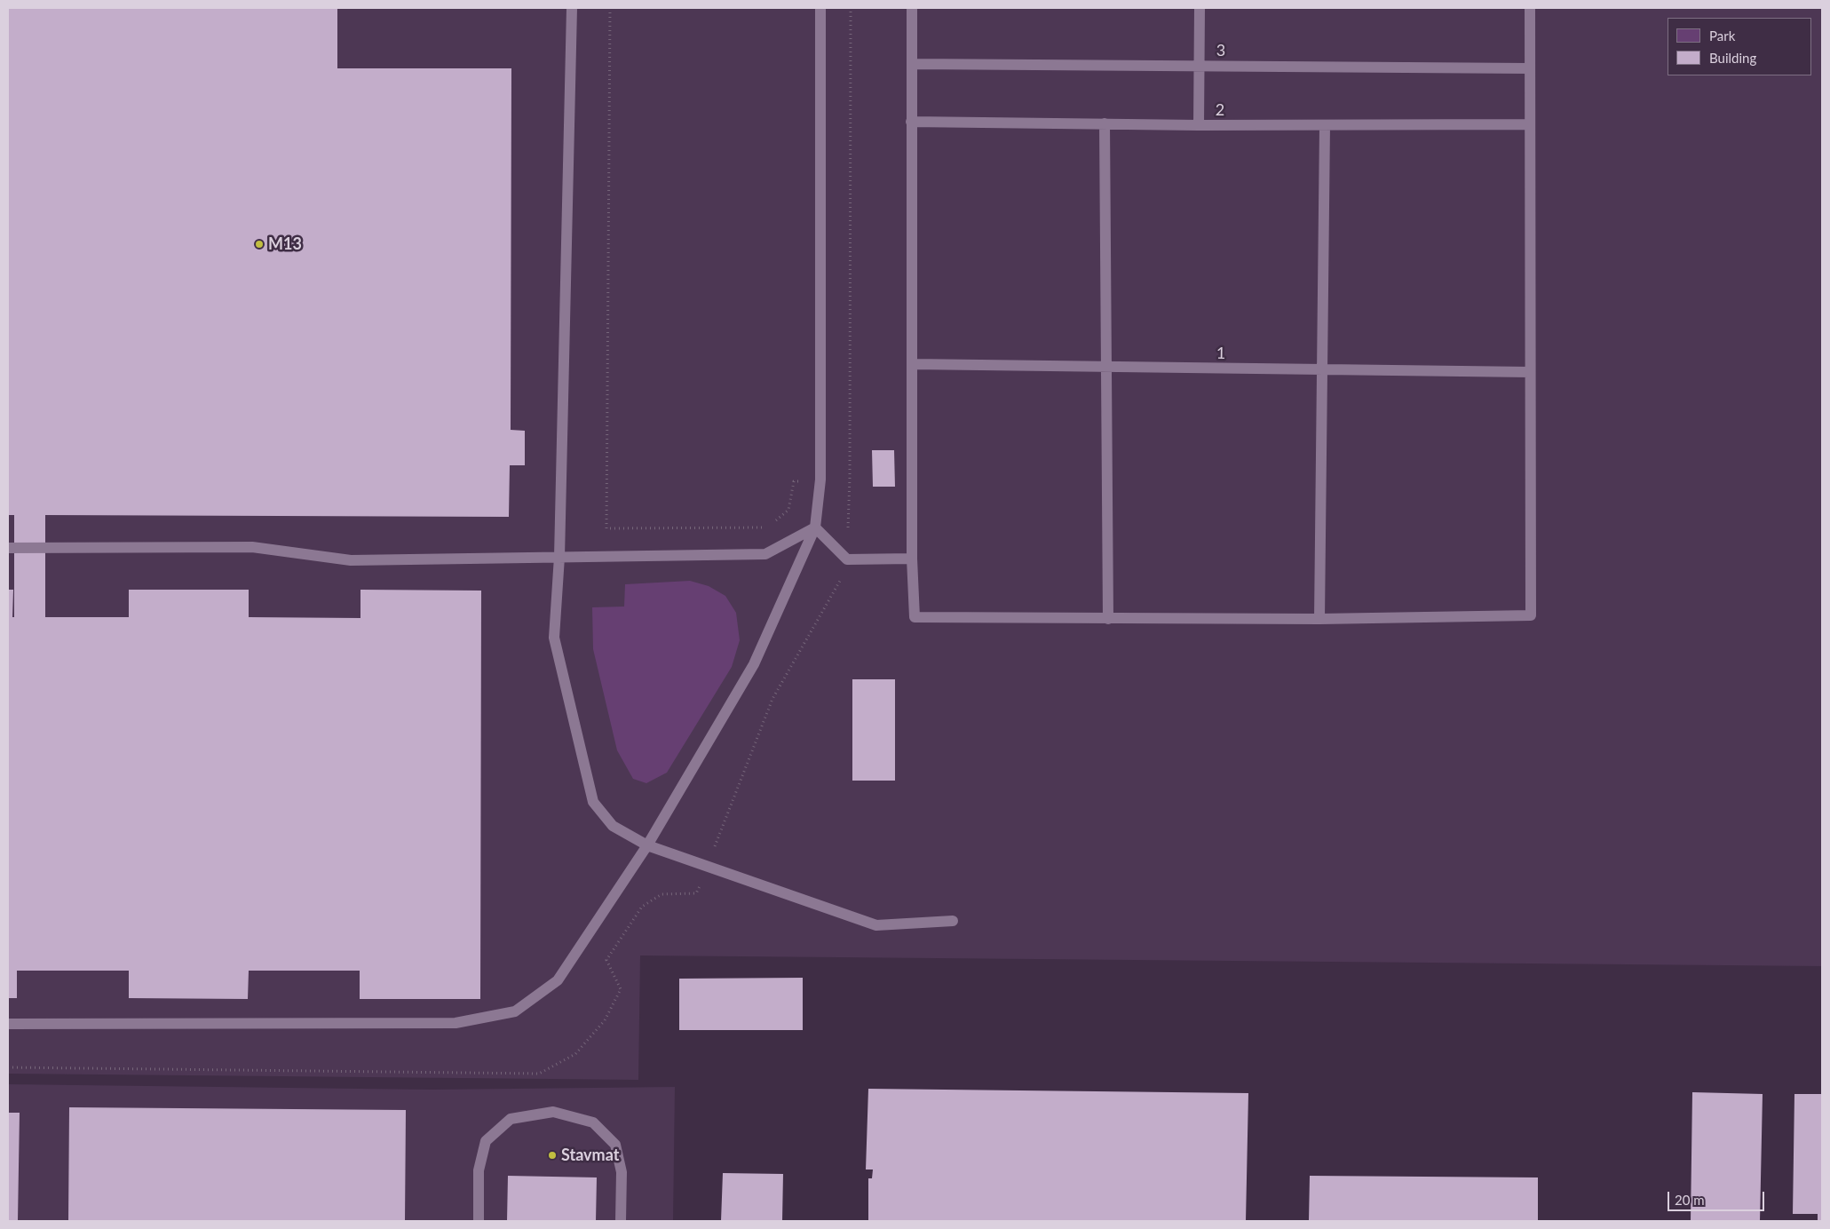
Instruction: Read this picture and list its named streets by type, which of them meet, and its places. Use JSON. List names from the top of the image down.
{
  "streets": {
    "lane": ["3", "2", "1"]
  },
  "places": ["M13", "Stavmat"],
  "legend": ["Park", "Building"],
  "scale_bar": "20 m"
}
